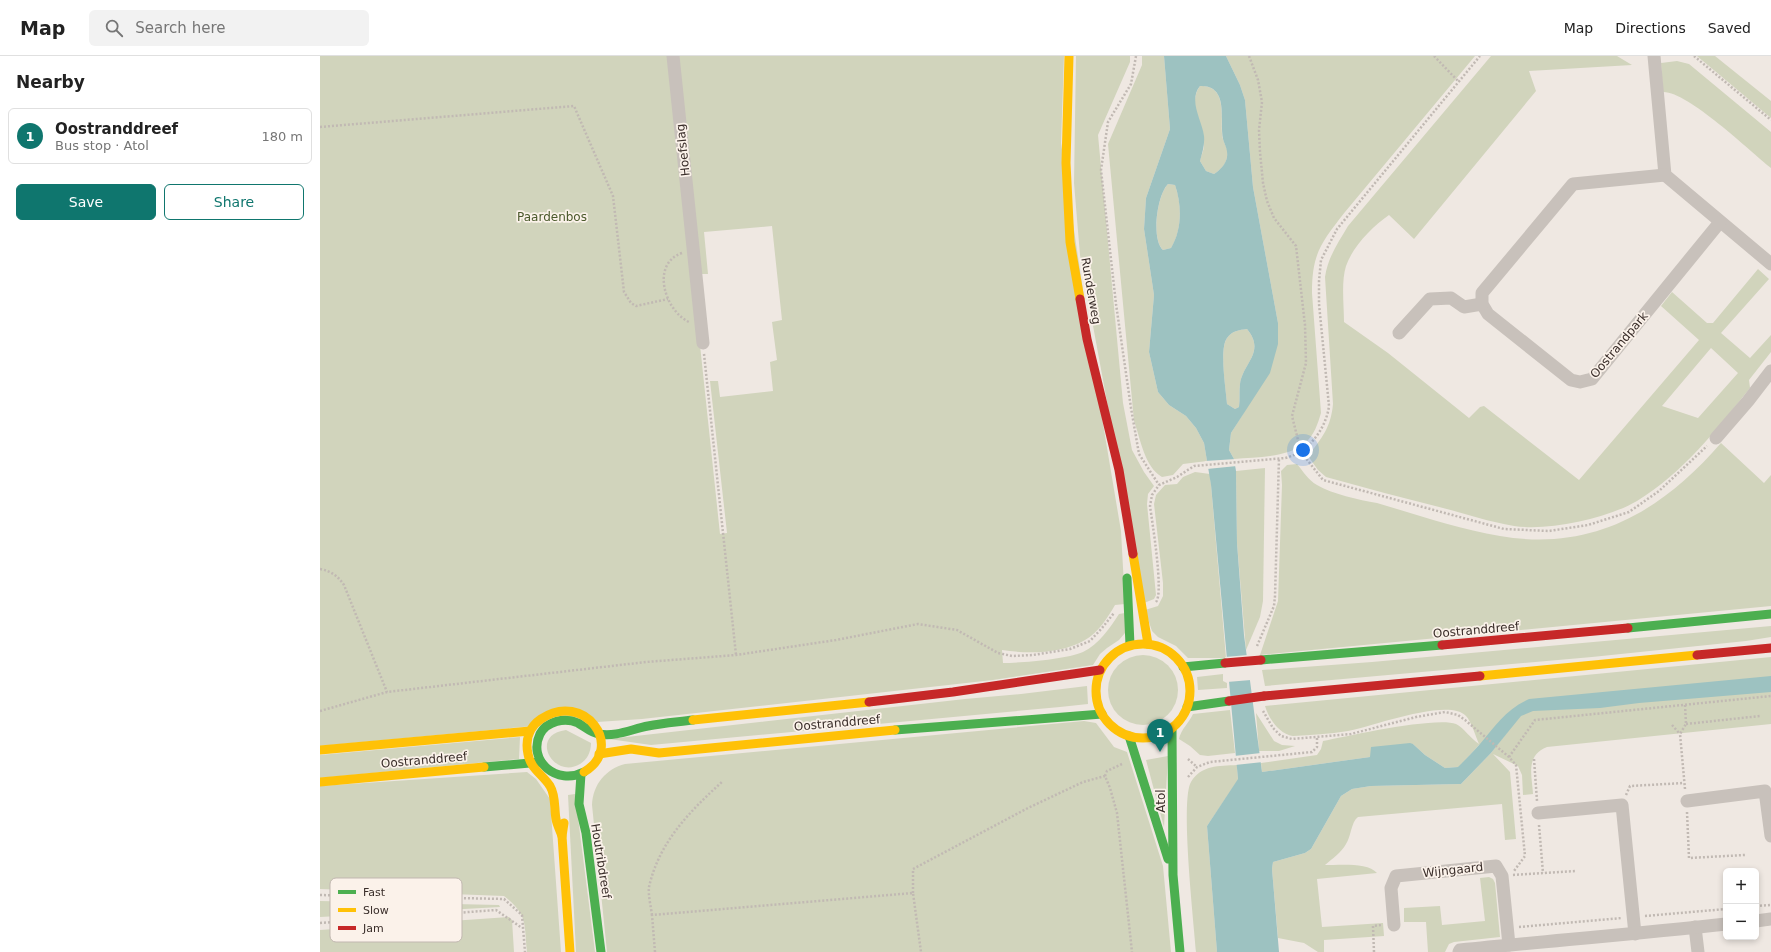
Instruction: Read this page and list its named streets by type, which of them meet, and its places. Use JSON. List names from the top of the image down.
{
  "streets": {
    "main road": [
      "Runderweg",
      "Oostranddreef",
      "Atol",
      "Houtribdreef"
    ],
    "street": ["Hoefslag", "Oostrandpark", "Wijngaard"]
  },
  "crossings": [
    ["Runderweg", "Oostranddreef"],
    ["Runderweg", "Atol"],
    ["Oostranddreef", "Atol"],
    ["Oostranddreef", "Houtribdreef"]
  ],
  "parks": ["Paardenbos"],
  "legend": ["Fast", "Slow", "Jam"],
  "page": {
    "header": "Map",
    "search": "Search here",
    "nav": ["Map", "Directions", "Saved"],
    "heading": "Nearby",
    "list": [
      {
        "mark": "1",
        "name": "Oostranddreef",
        "note": "Bus stop · Atol",
        "value": "180 m"
      }
    ],
    "buttons": ["Save", "Share"],
    "pins": "1",
    "map_buttons": ["+", "−"]
  }
}
